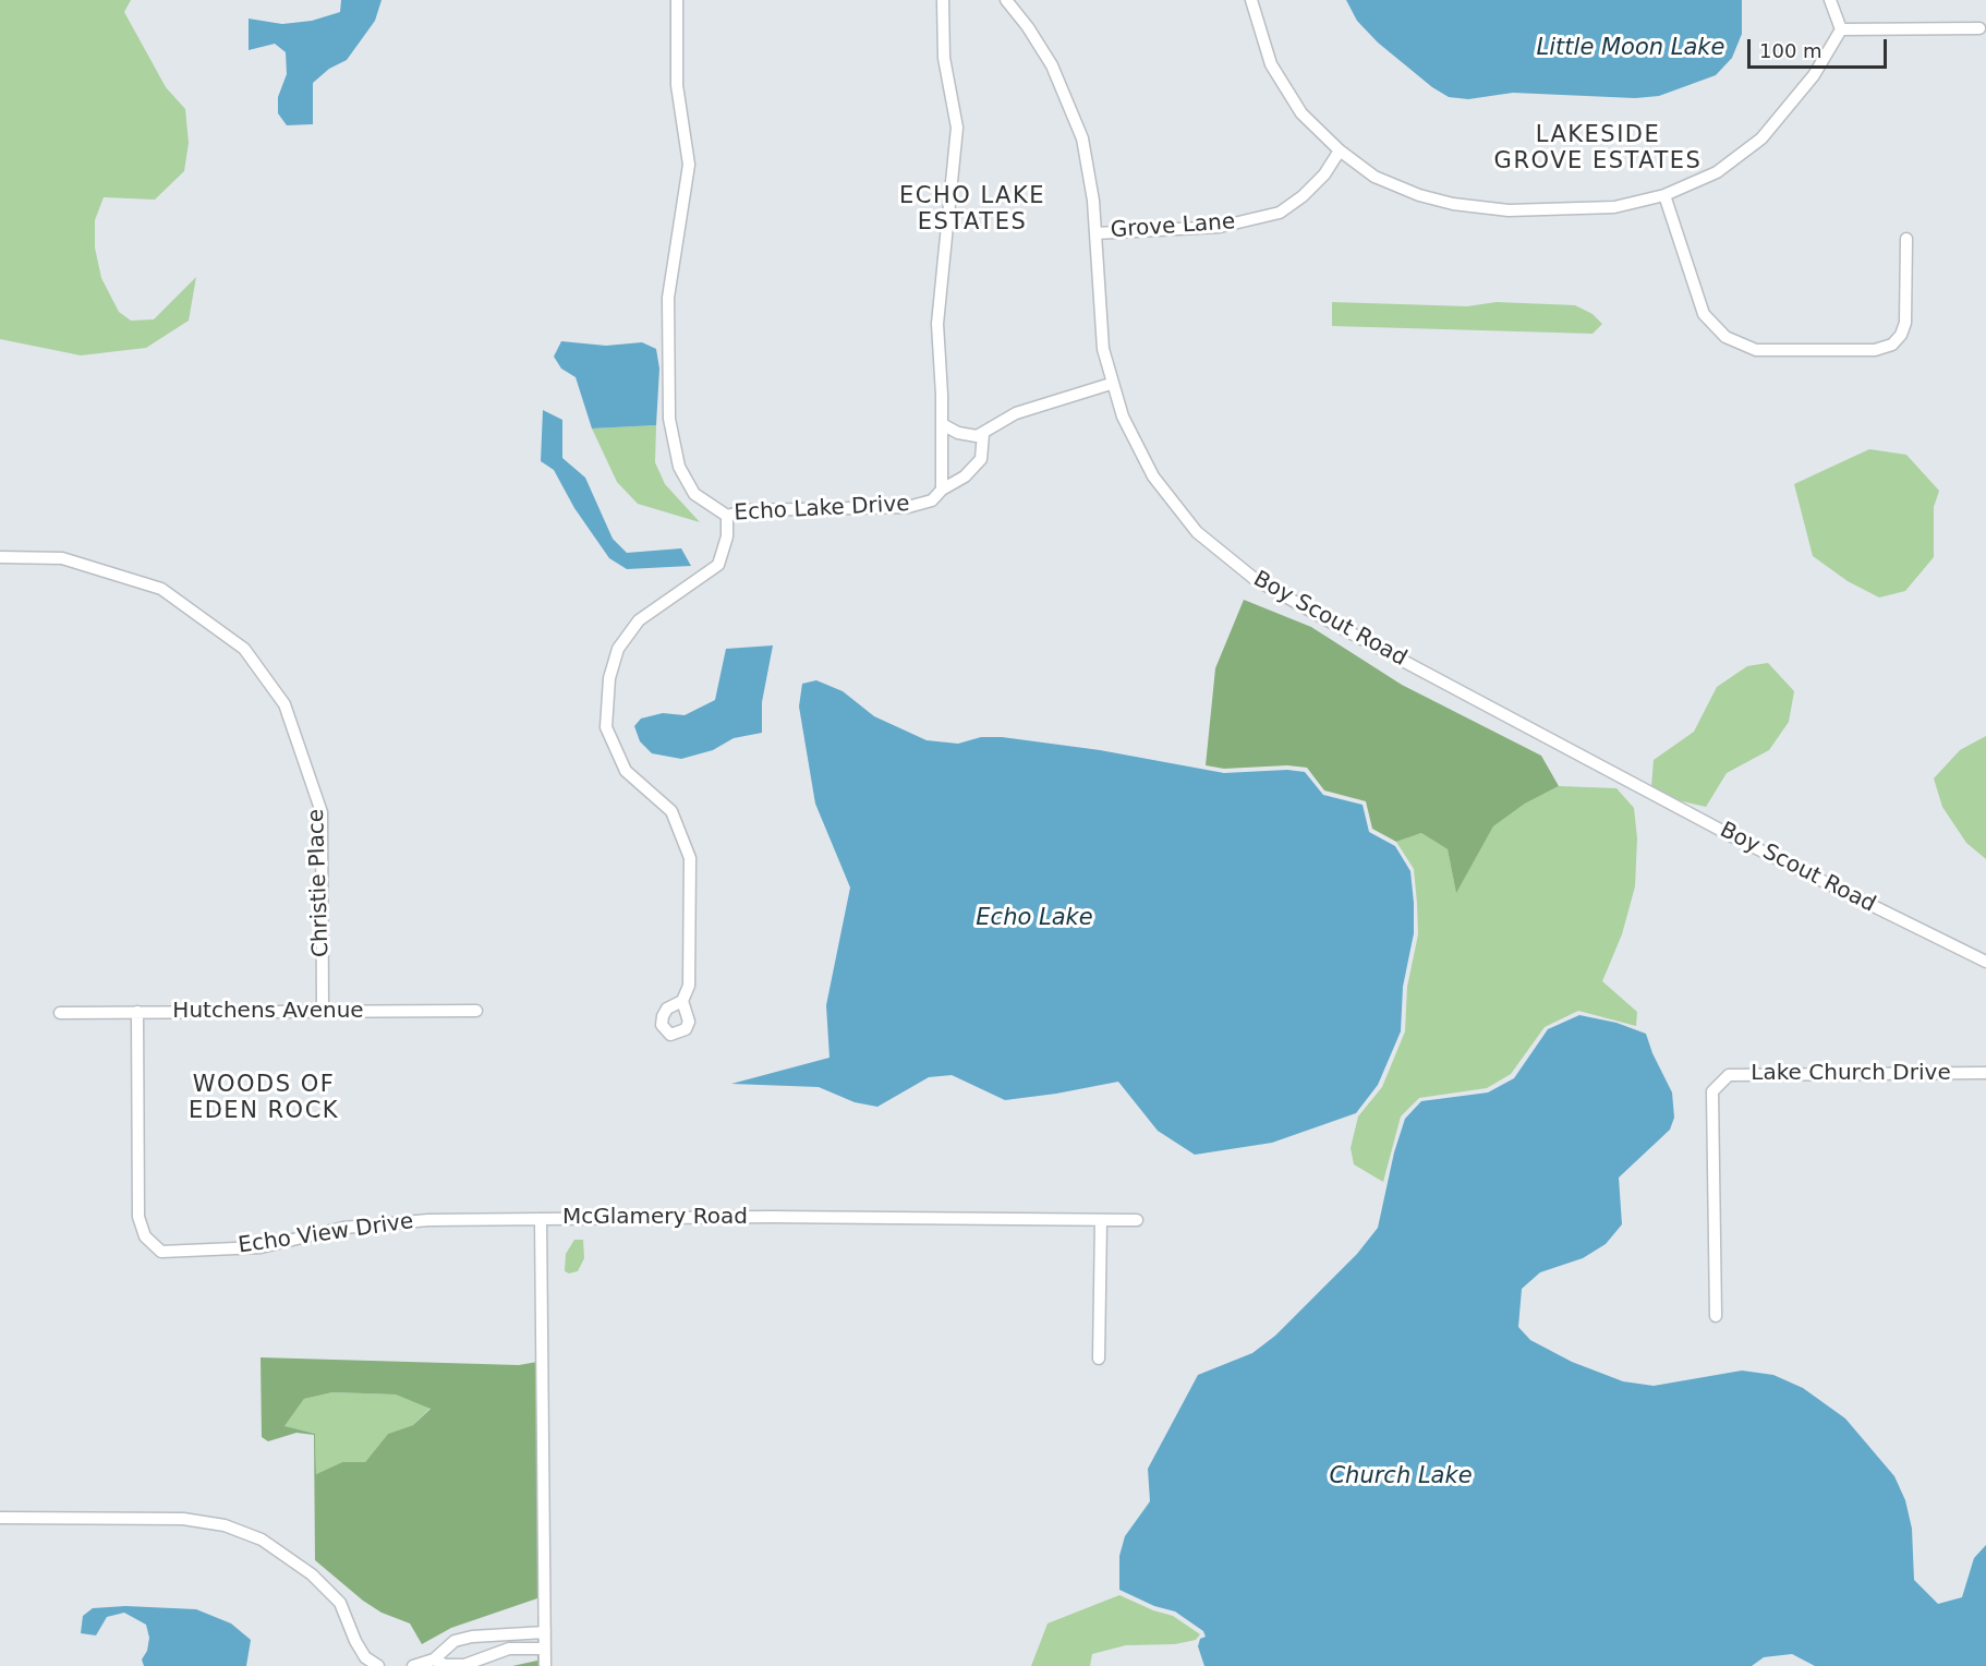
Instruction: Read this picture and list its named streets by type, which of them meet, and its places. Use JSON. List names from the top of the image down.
{
  "streets": {
    "street": [
      "Grove Lane",
      "Echo Lake Drive",
      "Boy Scout Road",
      "Christie Place",
      "Hutchens Avenue",
      "Lake Church Drive",
      "McGlamery Road",
      "Echo View Drive"
    ]
  },
  "crossings": [
    ["Grove Lane", "Boy Scout Road"],
    ["Christie Place", "Hutchens Avenue"],
    ["Hutchens Avenue", "Echo View Drive"],
    ["McGlamery Road", "Echo View Drive"]
  ],
  "districts": ["LAKESIDE GROVE ESTATES", "ECHO LAKE ESTATES", "WOODS OF EDEN ROCK"],
  "water": ["Little Moon Lake", "Echo Lake", "Church Lake"],
  "scale_bar": "100 m"
}
